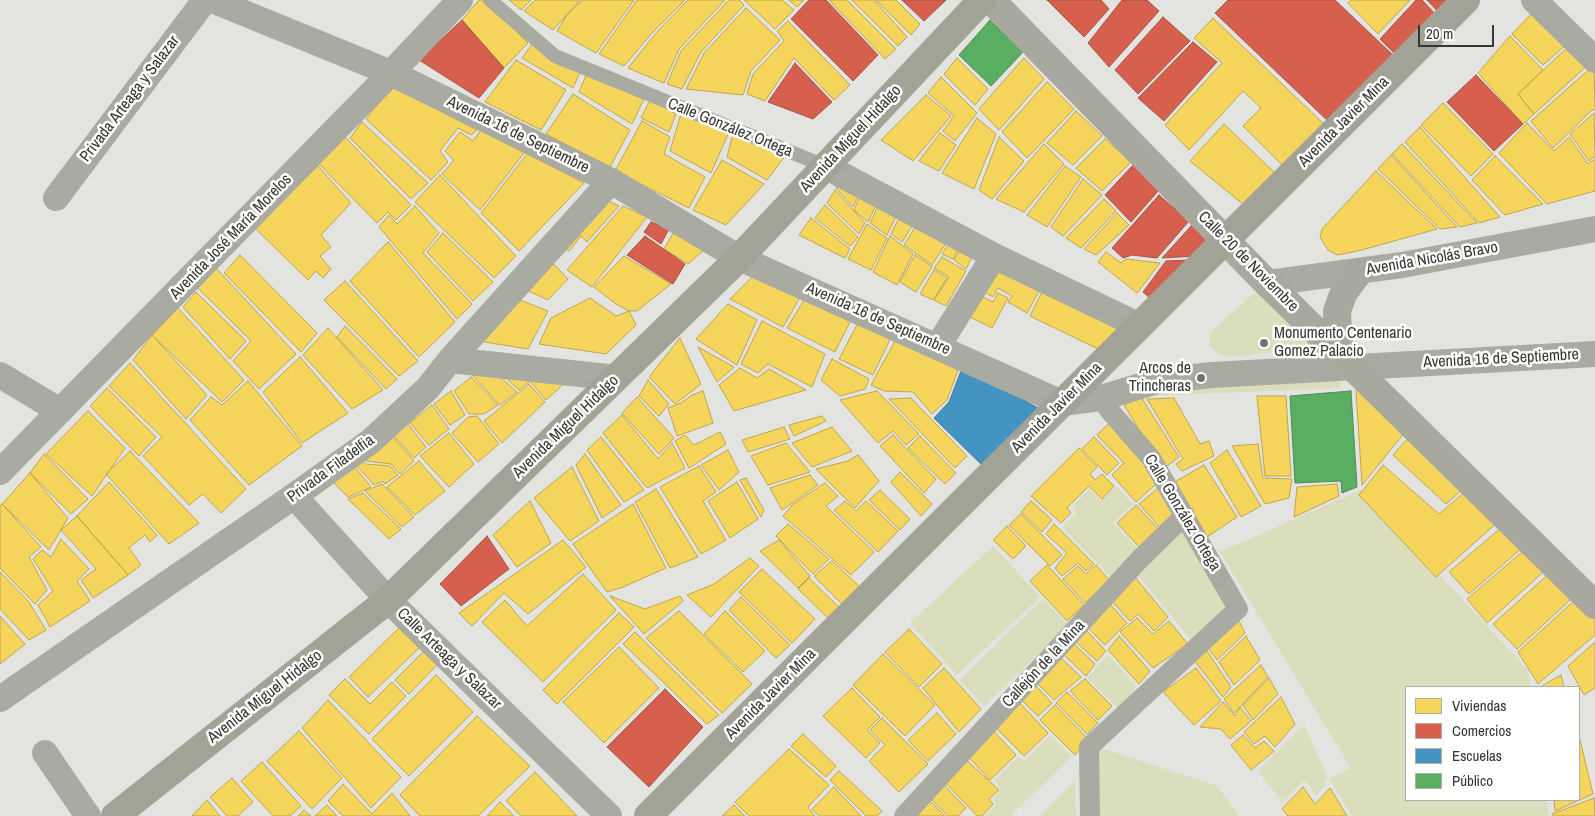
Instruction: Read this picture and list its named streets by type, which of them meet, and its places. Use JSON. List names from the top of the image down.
{
  "streets": {
    "main road": ["Avenida Javier Mina", "Avenida Miguel Hidalgo", "Calle 20 de Noviembre"],
    "street": [
      "Privada Arteaga y Salazar",
      "Calle González Ortega",
      "Avenida 16 de Septiembre",
      "Avenida José María Morelos",
      "Avenida Nicolás Bravo",
      "Privada Filadelfia",
      "Calle Arteaga y Salazar",
      "Callejón de la Mina"
    ]
  },
  "crossings": [
    ["Avenida Javier Mina", "Calle González Ortega"],
    ["Avenida Javier Mina", "Avenida 16 de Septiembre"],
    ["Avenida Javier Mina", "Calle 20 de Noviembre"],
    ["Calle González Ortega", "Avenida 16 de Septiembre"],
    ["Calle González Ortega", "Avenida Miguel Hidalgo"],
    ["Calle González Ortega", "Callejón de la Mina"],
    ["Avenida 16 de Septiembre", "Avenida Miguel Hidalgo"],
    ["Avenida 16 de Septiembre", "Avenida José María Morelos"],
    ["Avenida 16 de Septiembre", "Calle 20 de Noviembre"],
    ["Avenida 16 de Septiembre", "Privada Filadelfia"],
    ["Avenida Miguel Hidalgo", "Calle Arteaga y Salazar"],
    ["Avenida Nicolás Bravo", "Calle 20 de Noviembre"],
    ["Privada Filadelfia", "Calle Arteaga y Salazar"]
  ],
  "places": ["Monumento Centenario Gomez Palacio", "Arcos de Trincheras"],
  "legend": [
    "Viviendas",
    "Comercios",
    "Escuelas",
    "Público"
  ],
  "scale_bar": "20 m"
}
